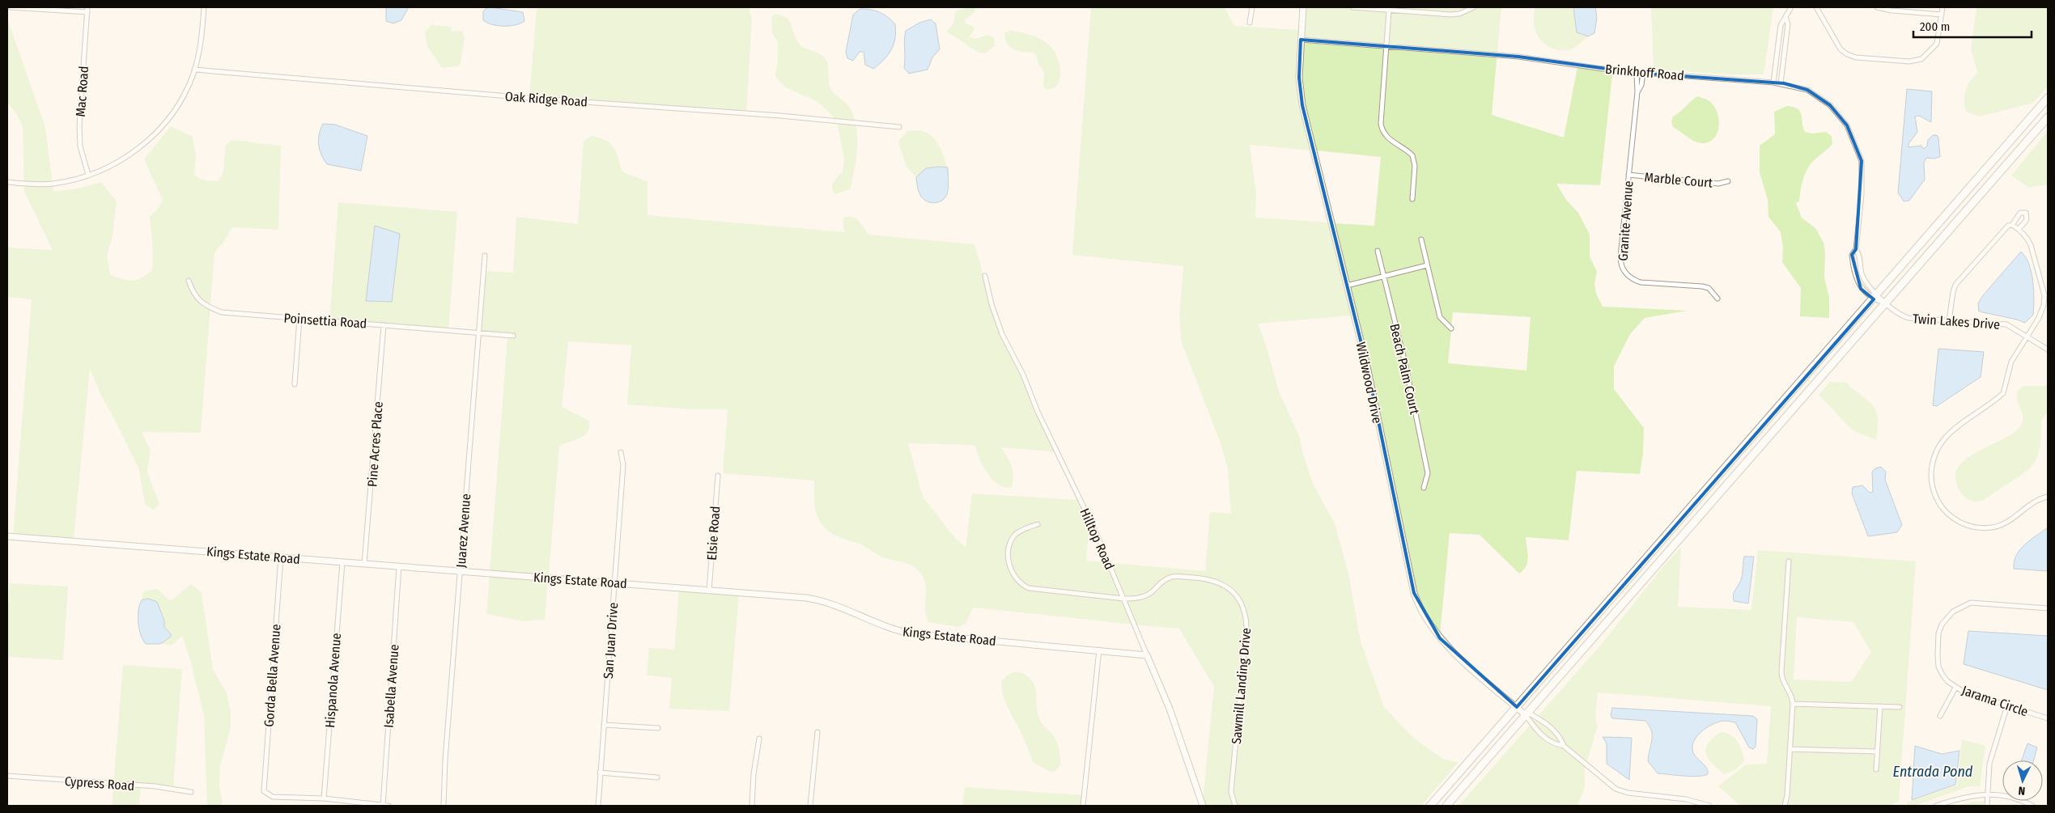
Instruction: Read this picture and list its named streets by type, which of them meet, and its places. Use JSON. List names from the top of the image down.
{
  "streets": {
    "street": [
      "Brinkhoff Road",
      "Mac Road",
      "Oak Ridge Road",
      "Marble Court",
      "Granite Avenue",
      "Poinsettia Road",
      "Twin Lakes Drive",
      "Beach Palm Court",
      "Wildwood Drive",
      "Pine Acres Place",
      "Juarez Avenue",
      "Elsie Road",
      "Hilltop Road",
      "Kings Estate Road",
      "San Juan Drive",
      "Gorda Bella Avenue",
      "Hispanola Avenue",
      "Isabella Avenue",
      "Sawmill Landing Drive",
      "Jarama Circle",
      "Cypress Road"
    ]
  },
  "crossings": [
    ["Brinkhoff Road", "Granite Avenue"],
    ["Brinkhoff Road", "Twin Lakes Drive"],
    ["Brinkhoff Road", "Wildwood Drive"],
    ["Marble Court", "Granite Avenue"],
    ["Poinsettia Road", "Pine Acres Place"],
    ["Poinsettia Road", "Juarez Avenue"],
    ["Pine Acres Place", "Kings Estate Road"],
    ["Juarez Avenue", "Kings Estate Road"],
    ["Elsie Road", "Kings Estate Road"],
    ["Hilltop Road", "Kings Estate Road"],
    ["Hilltop Road", "Sawmill Landing Drive"],
    ["Kings Estate Road", "San Juan Drive"],
    ["Kings Estate Road", "Gorda Bella Avenue"],
    ["Kings Estate Road", "Hispanola Avenue"],
    ["Kings Estate Road", "Isabella Avenue"],
    ["Gorda Bella Avenue", "Hispanola Avenue"]
  ],
  "water": ["Entrada Pond"],
  "scale_bar": "200 m",
  "north": "bottom"
}
